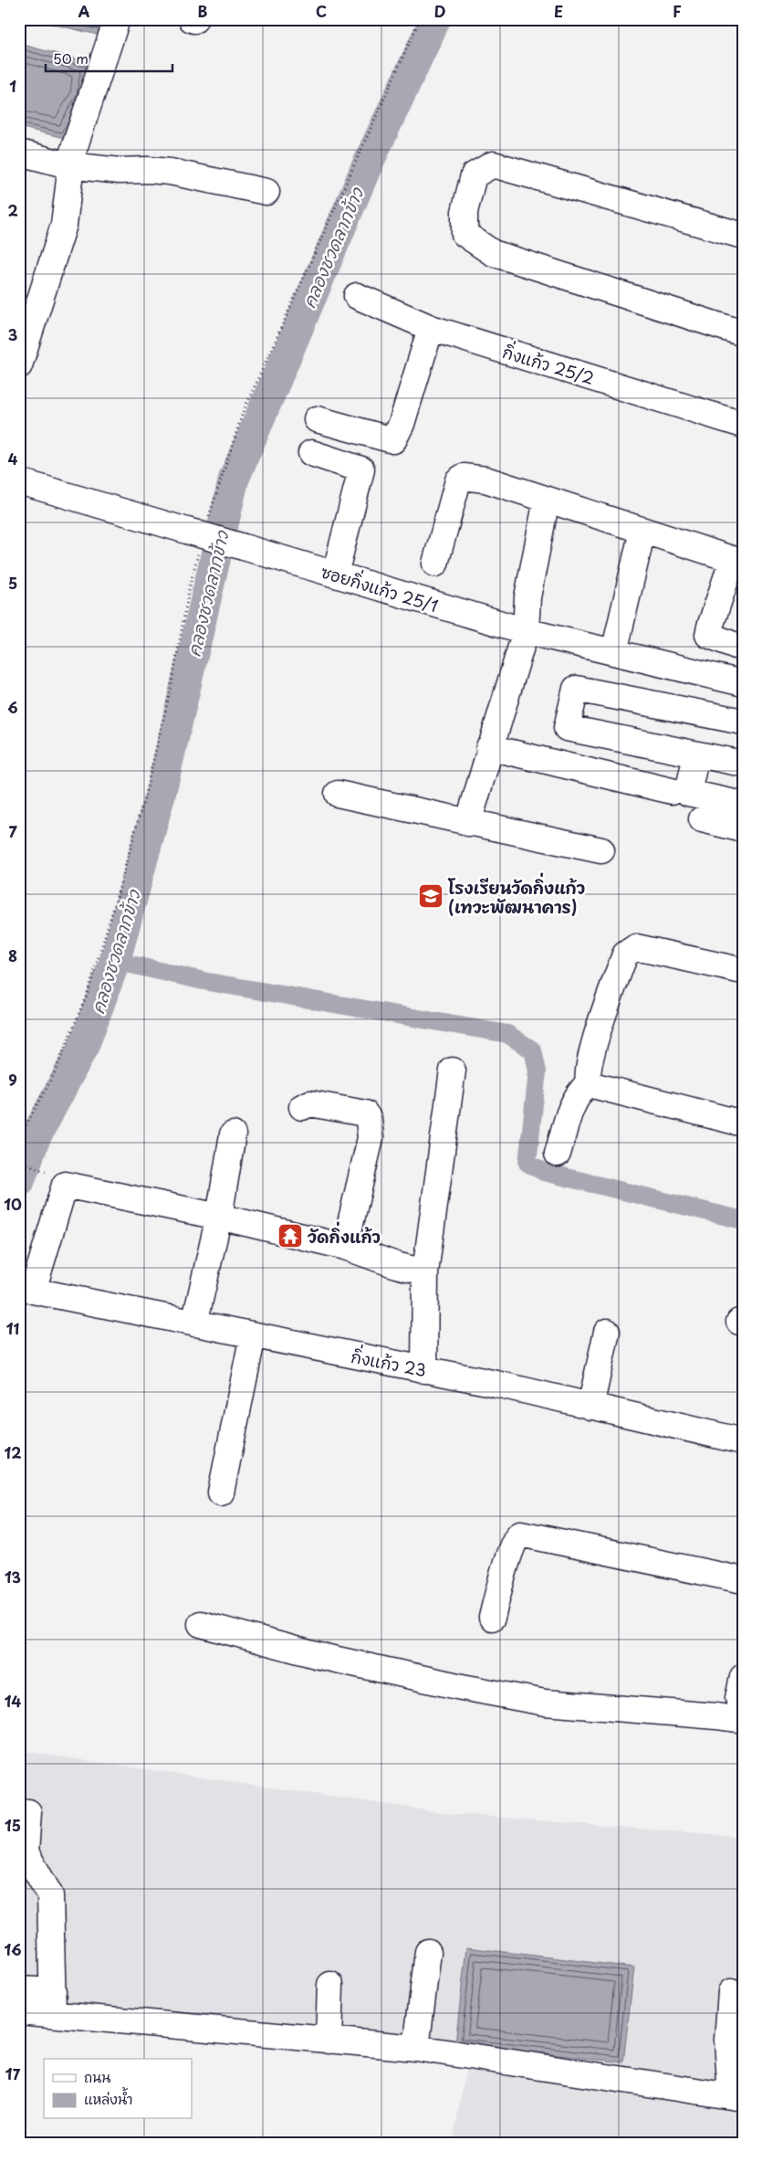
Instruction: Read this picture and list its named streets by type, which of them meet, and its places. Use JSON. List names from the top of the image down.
{
  "streets": {
    "street": ["กิ่งแก้ว 25/2", "ซอยกิ่งแก้ว 25/1", "กิ่งแก้ว 23"]
  },
  "water": ["คลองชวดลากข้าว"],
  "places": {
    "school or university": ["โรงเรียนวัดกิ่งแก้ว (เทวะพัฒนาคาร)"],
    "temple": ["วัดกิ่งแก้ว"]
  },
  "legend": ["ถนน", "แหล่งน้ำ"],
  "scale_bar": "50 m",
  "grid": {
    "columns": [
      "A",
      "B",
      "C",
      "D",
      "E",
      "F"
    ],
    "rows": [
      "1",
      "2",
      "3",
      "4",
      "5",
      "6",
      "7",
      "8",
      "9",
      "10",
      "11",
      "12",
      "13",
      "14",
      "15",
      "16",
      "17"
    ]
  }
}
